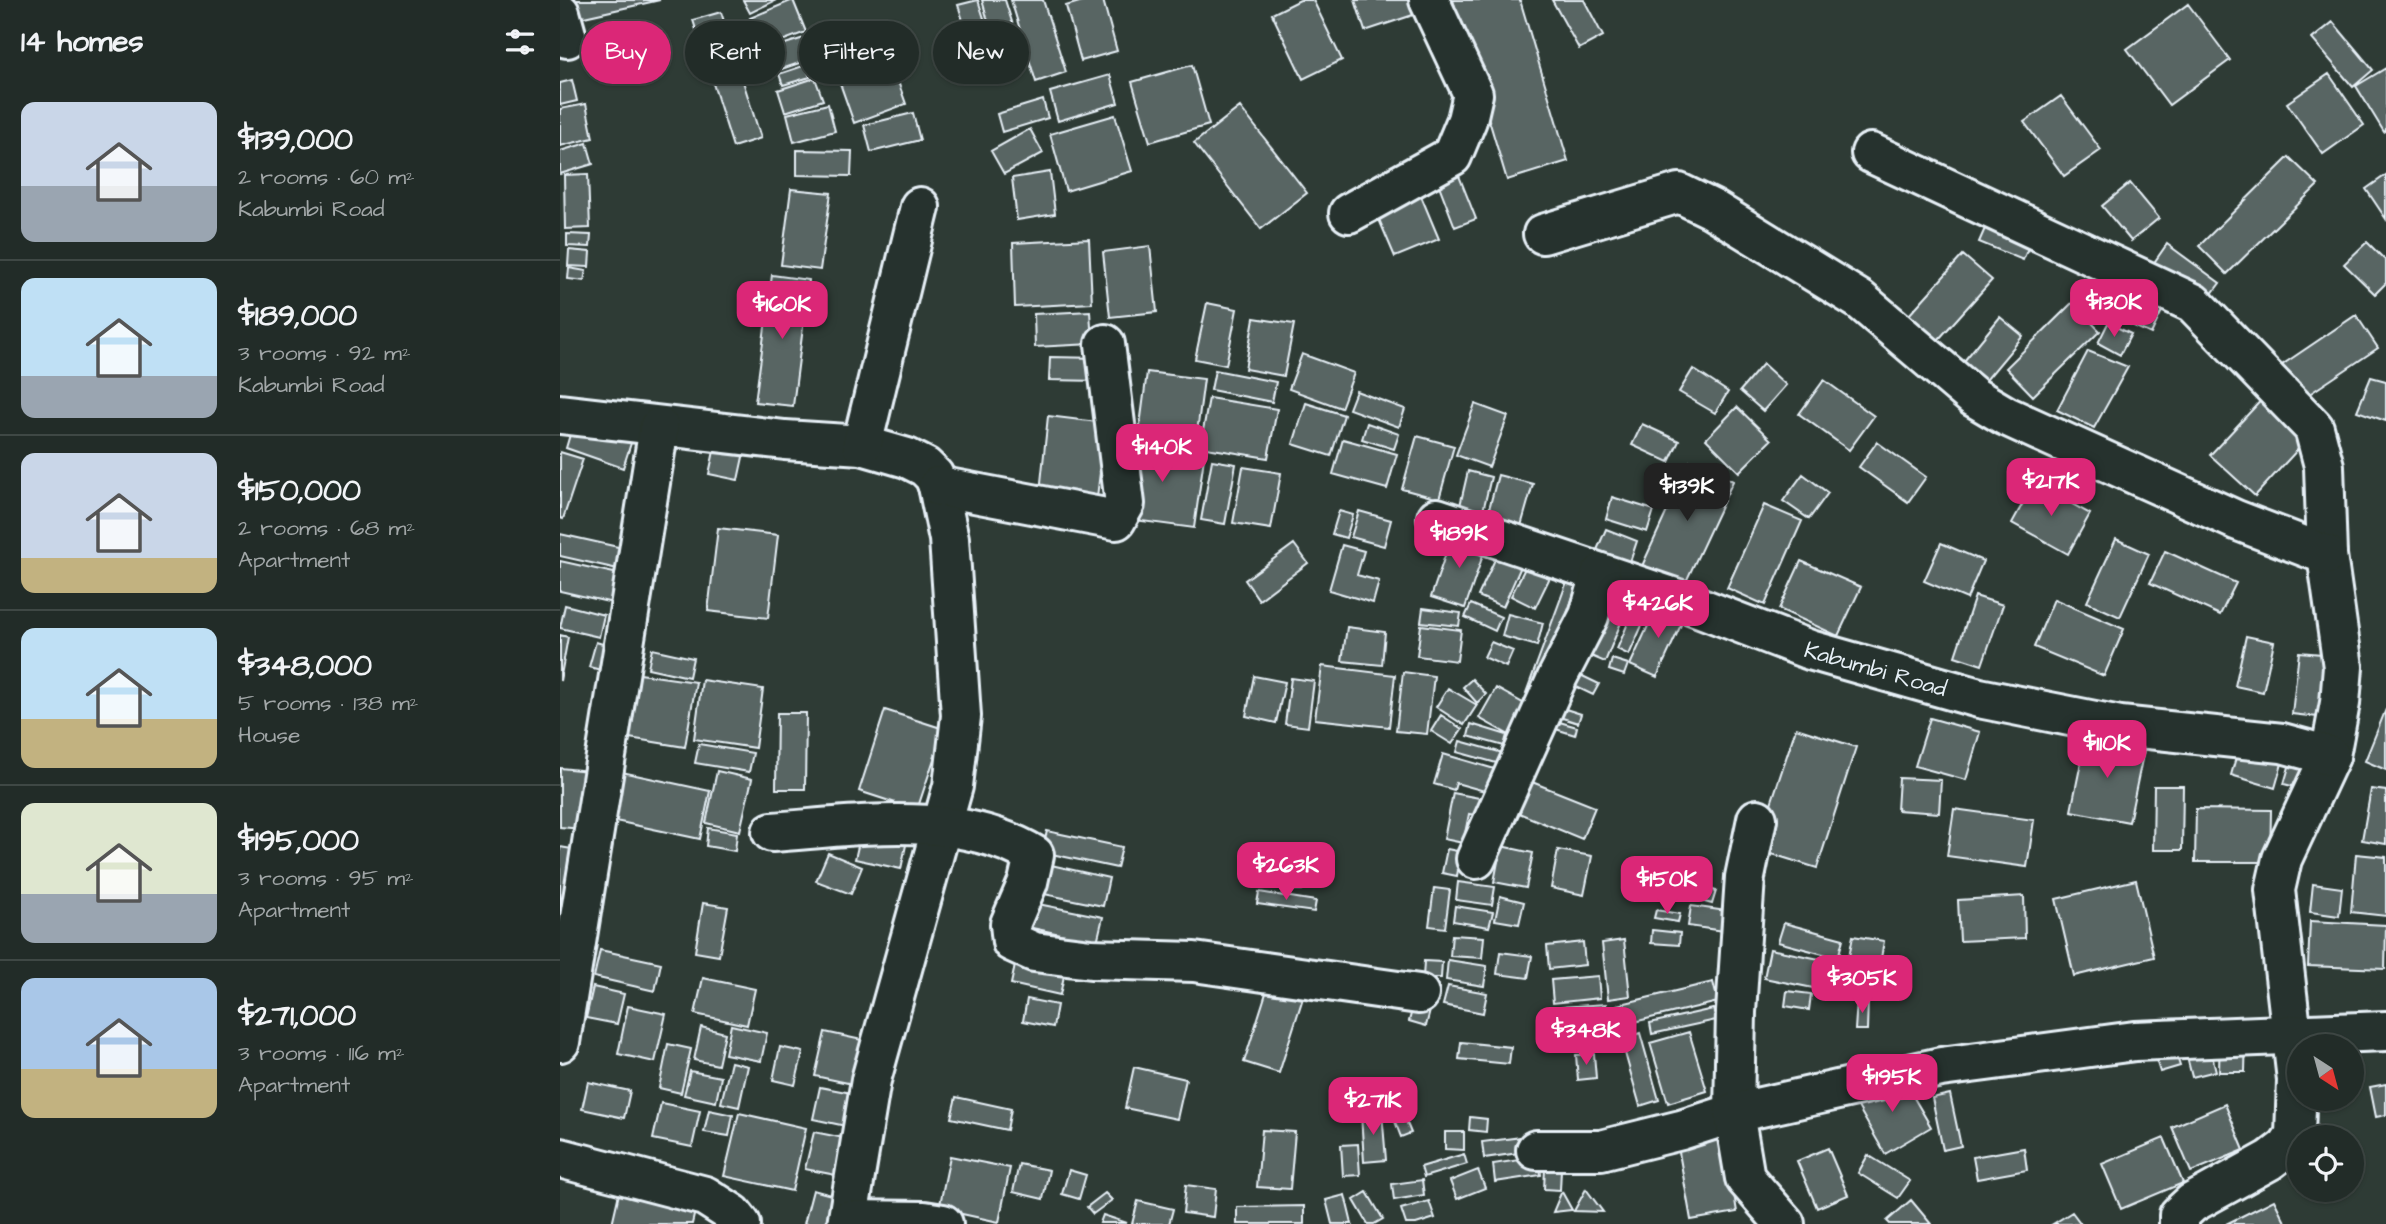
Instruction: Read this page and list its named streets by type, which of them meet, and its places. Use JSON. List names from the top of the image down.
{
  "streets": {
    "street": ["Kabumbi Road"]
  },
  "north": "bottom right",
  "page": {
    "heading": "14 homes",
    "chip": [
      "Buy",
      "Rent",
      "Filters",
      "New"
    ],
    "list": [
      {
        "name": "$139,000",
        "note": "2 rooms · 60 m² · Kabumbi Road"
      },
      {
        "name": "$189,000",
        "note": "3 rooms · 92 m² · Kabumbi Road"
      },
      {
        "name": "$150,000",
        "note": "2 rooms · 68 m² · Apartment"
      },
      {
        "name": "$348,000",
        "note": "5 rooms · 138 m² · House"
      },
      {
        "name": "$195,000",
        "note": "3 rooms · 95 m² · Apartment"
      },
      {
        "name": "$271,000",
        "note": "3 rooms · 116 m² · Apartment"
      }
    ],
    "price": [
      "$130K",
      "$160K",
      "$140K",
      "$217K",
      "$139K",
      "$189K",
      "$426K",
      "$110K",
      "$263K",
      "$150K",
      "$305K",
      "$348K",
      "$195K",
      "$271K"
    ]
  }
}
